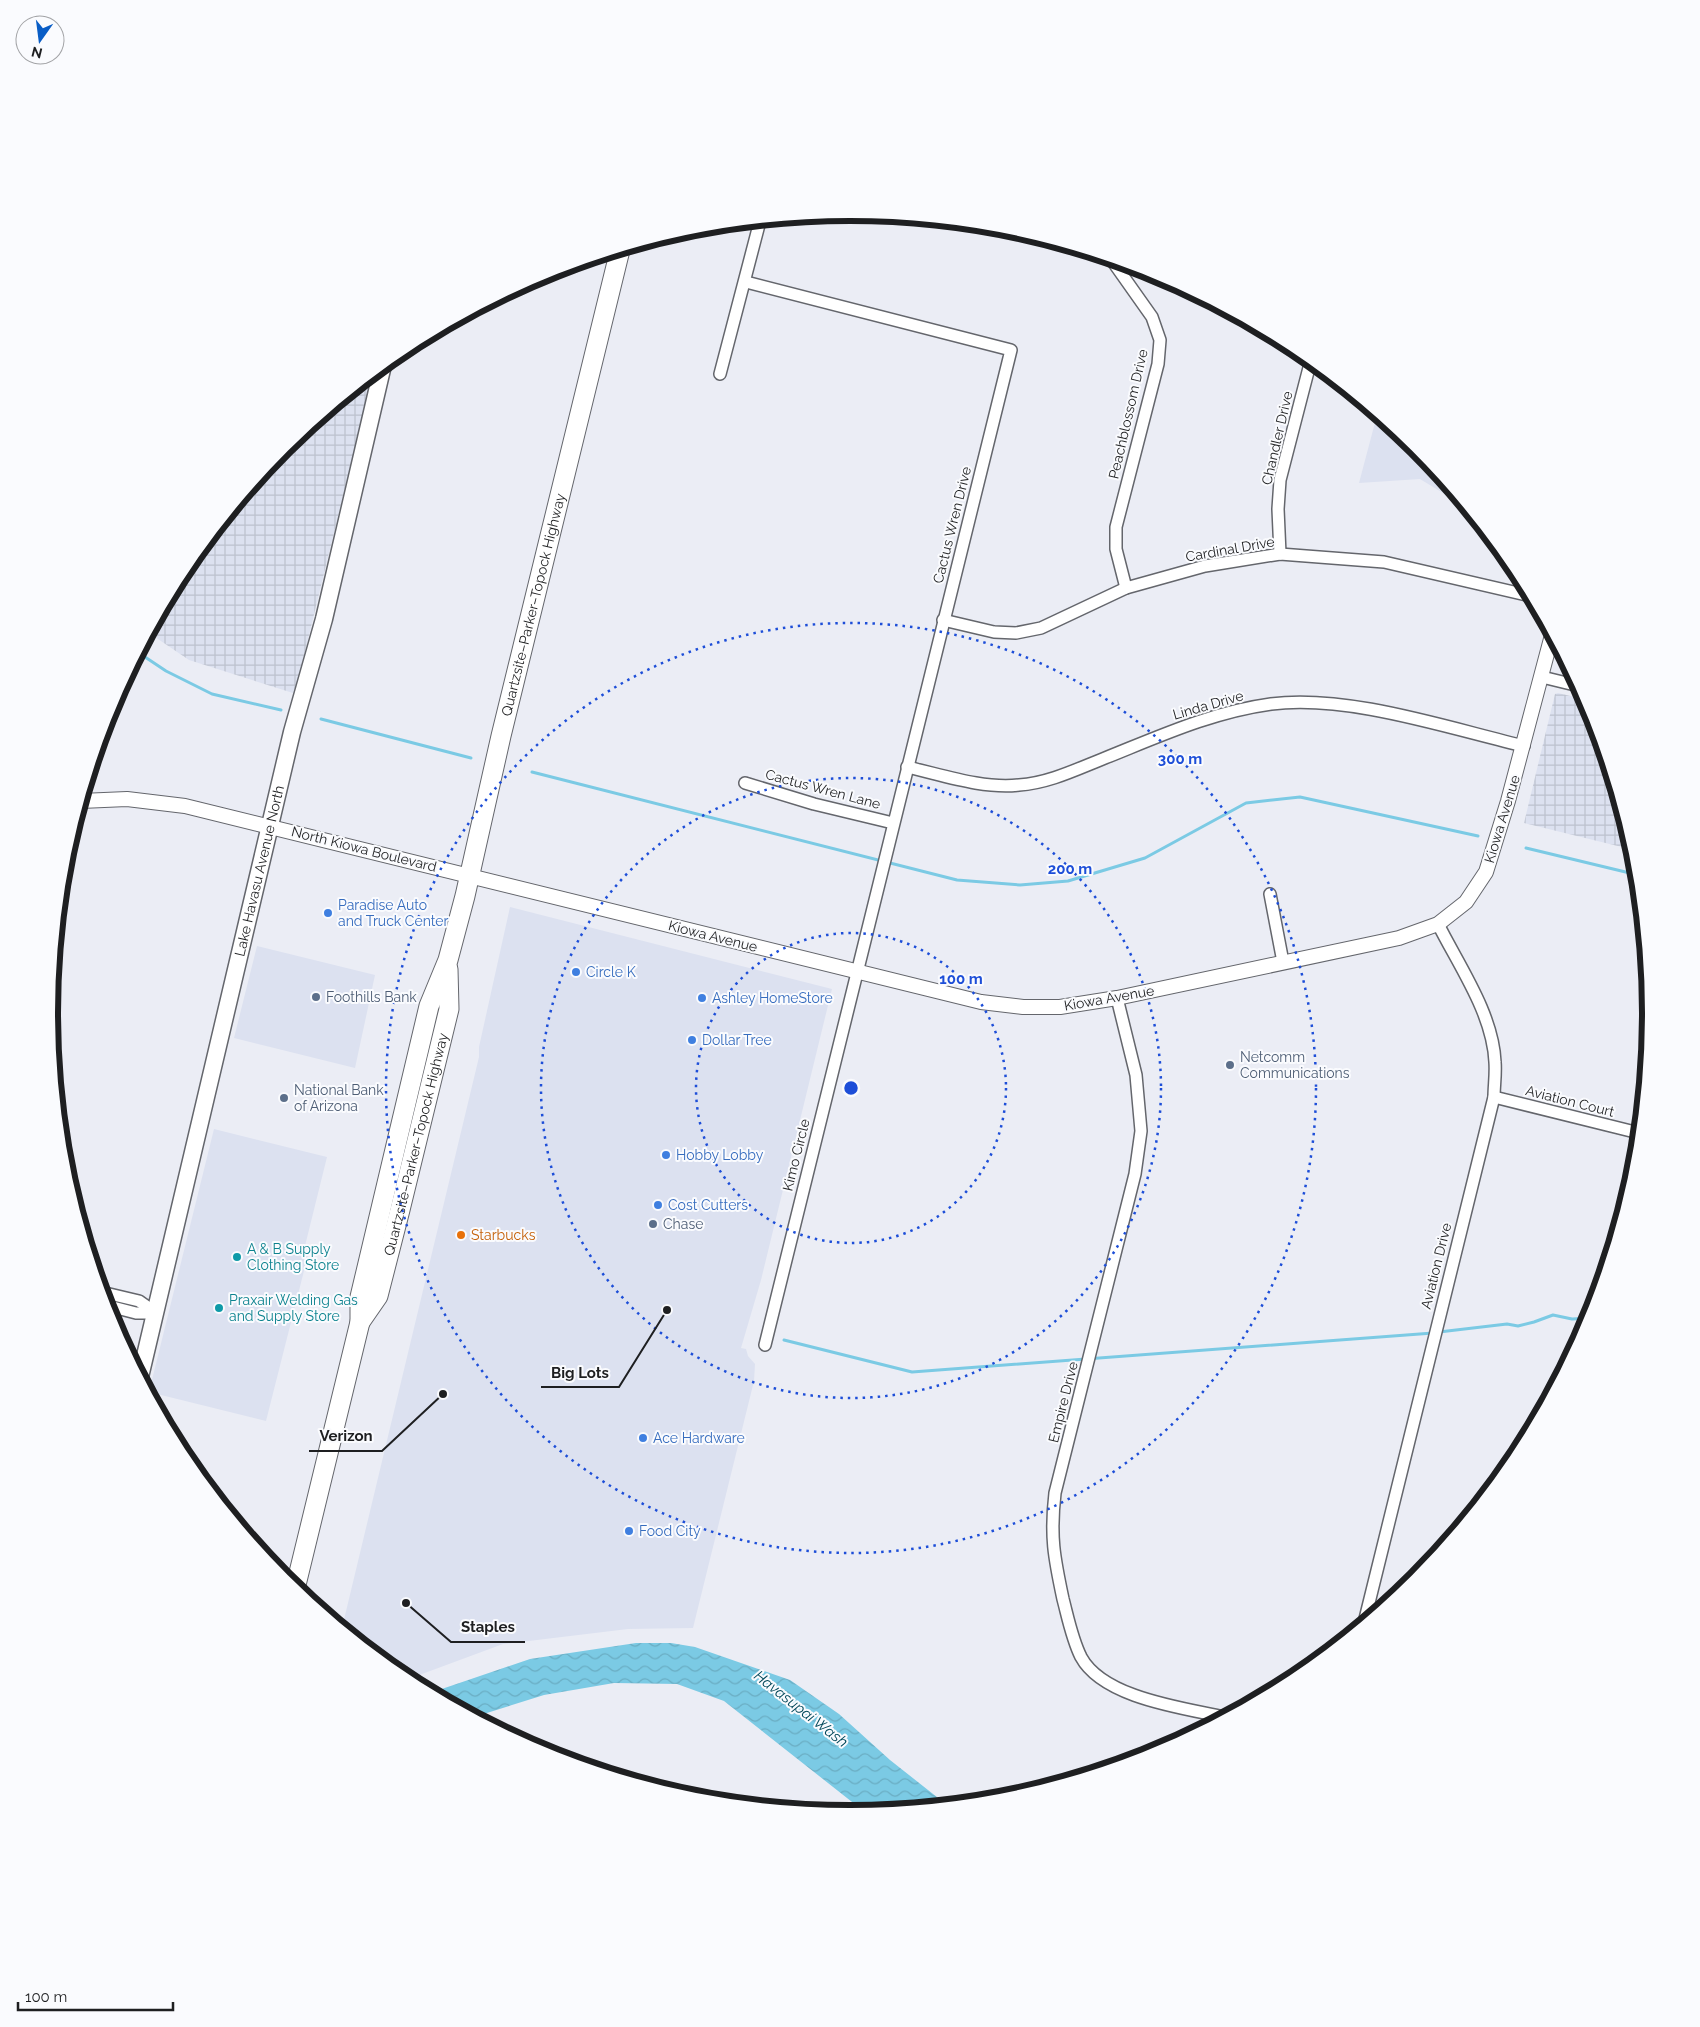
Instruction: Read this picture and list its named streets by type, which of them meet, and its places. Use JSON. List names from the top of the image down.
{
  "streets": {
    "highway": ["Quartzsite–Parker–Topock Highway"],
    "main road": ["Lake Havasu Avenue North"],
    "street": [
      "Peachblossom Drive",
      "Chandler Drive",
      "Cactus Wren Drive",
      "Cardinal Drive",
      "Linda Drive",
      "Cactus Wren Lane",
      "Kiowa Avenue",
      "North Kiowa Boulevard",
      "Aviation Court",
      "Kimo Circle",
      "Aviation Drive",
      "Empire Drive"
    ]
  },
  "crossings": [
    ["Peachblossom Drive", "Cardinal Drive"],
    ["Chandler Drive", "Cardinal Drive"],
    ["Cactus Wren Drive", "Cardinal Drive"],
    ["Cactus Wren Drive", "Linda Drive"],
    ["Cactus Wren Drive", "Cactus Wren Lane"],
    ["Cactus Wren Drive", "Kiowa Avenue"],
    ["Cactus Wren Drive", "Kimo Circle"],
    ["Quartzsite–Parker–Topock Highway", "Kiowa Avenue"],
    ["Quartzsite–Parker–Topock Highway", "North Kiowa Boulevard"],
    ["Linda Drive", "Kiowa Avenue"],
    ["Kiowa Avenue", "North Kiowa Boulevard"],
    ["Kiowa Avenue", "Kimo Circle"],
    ["Kiowa Avenue", "Aviation Drive"],
    ["Kiowa Avenue", "Empire Drive"],
    ["North Kiowa Boulevard", "Lake Havasu Avenue North"],
    ["Aviation Court", "Aviation Drive"]
  ],
  "water": ["Havasupai Wash"],
  "places": [
    "Paradise Auto and Truck Center",
    "Circle K",
    "Foothills Bank",
    "Ashley HomeStore",
    "Dollar Tree",
    "Netcomm Communications",
    "National Bank of Arizona",
    "Hobby Lobby",
    "Cost Cutters",
    "Chase",
    "Starbucks",
    "A & B Supply Clothing Store",
    "Praxair Welding Gas and Supply Store",
    "Big Lots",
    "Verizon",
    "Ace Hardware",
    "Food City",
    "Staples"
  ],
  "scale_bar": "100 m",
  "north": "bottom",
  "rings": ["300 m", "200 m", "100 m"]
}
